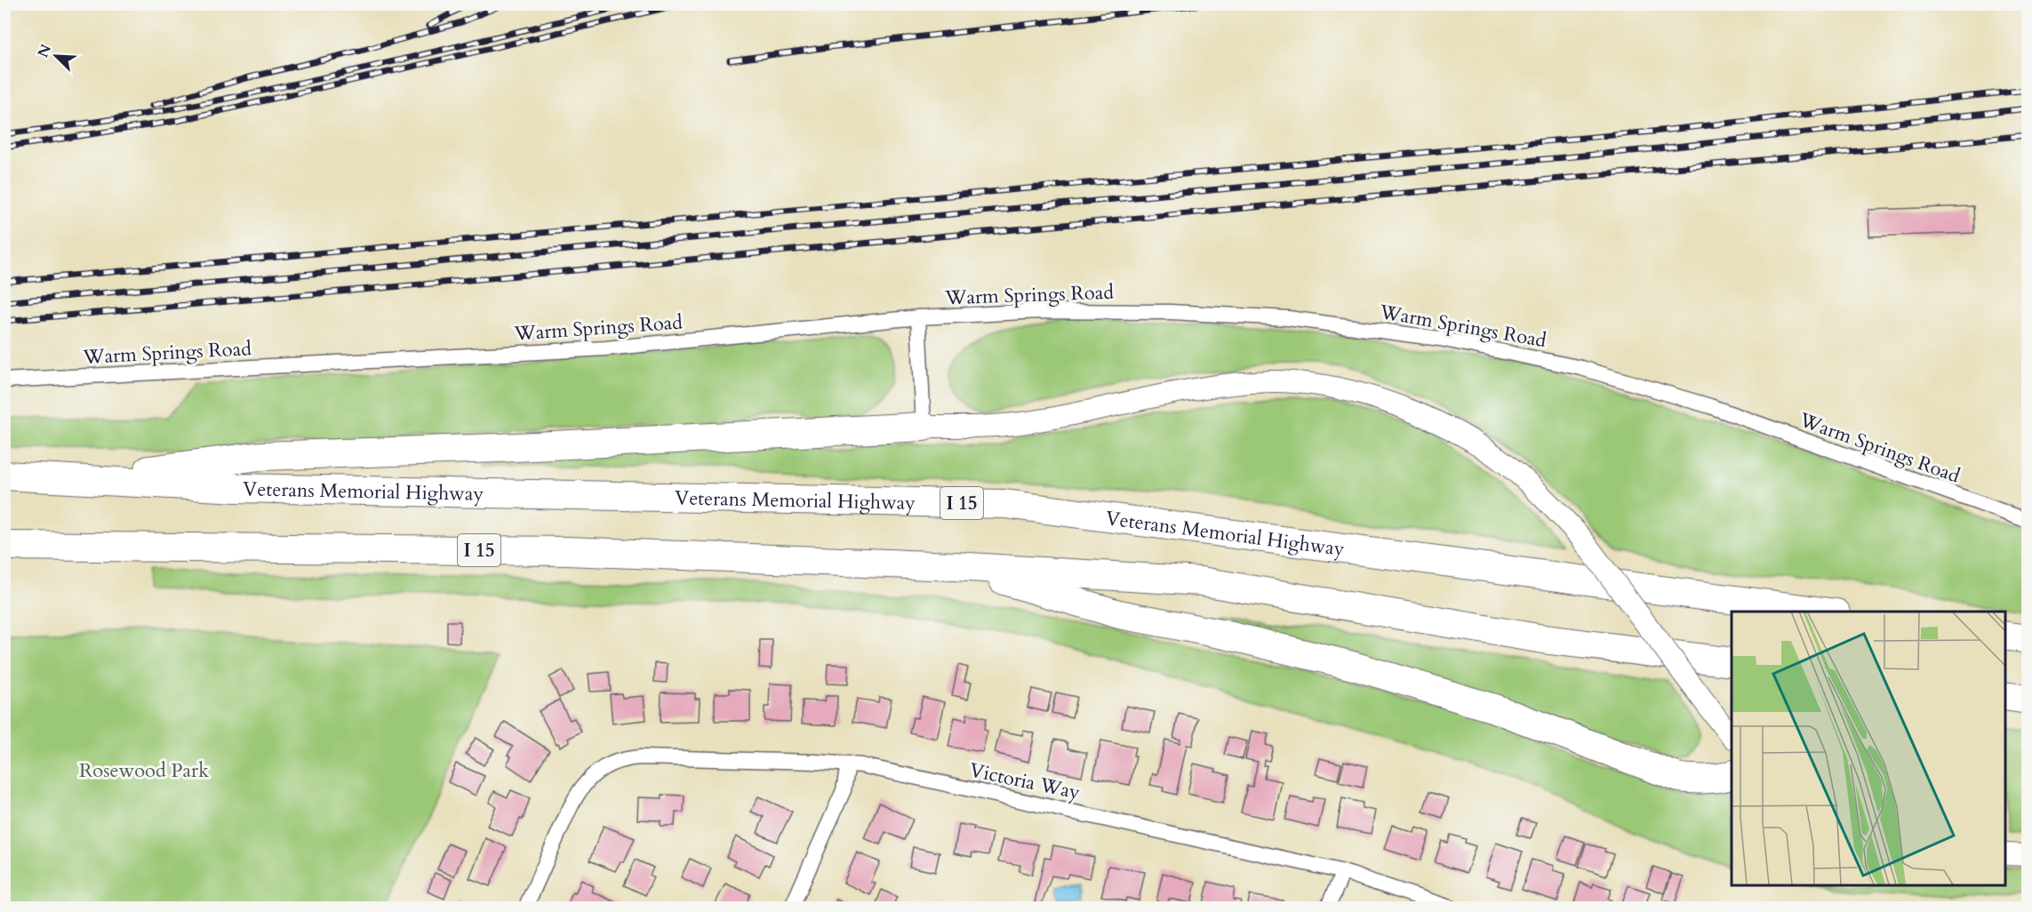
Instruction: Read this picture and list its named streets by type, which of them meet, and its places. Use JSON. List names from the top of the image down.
{
  "streets": {
    "highway": ["Veterans Memorial Highway", "I 15"],
    "street": ["Warm Springs Road", "Victoria Way"]
  },
  "parks": ["Rosewood Park"],
  "north": "top left"
}
